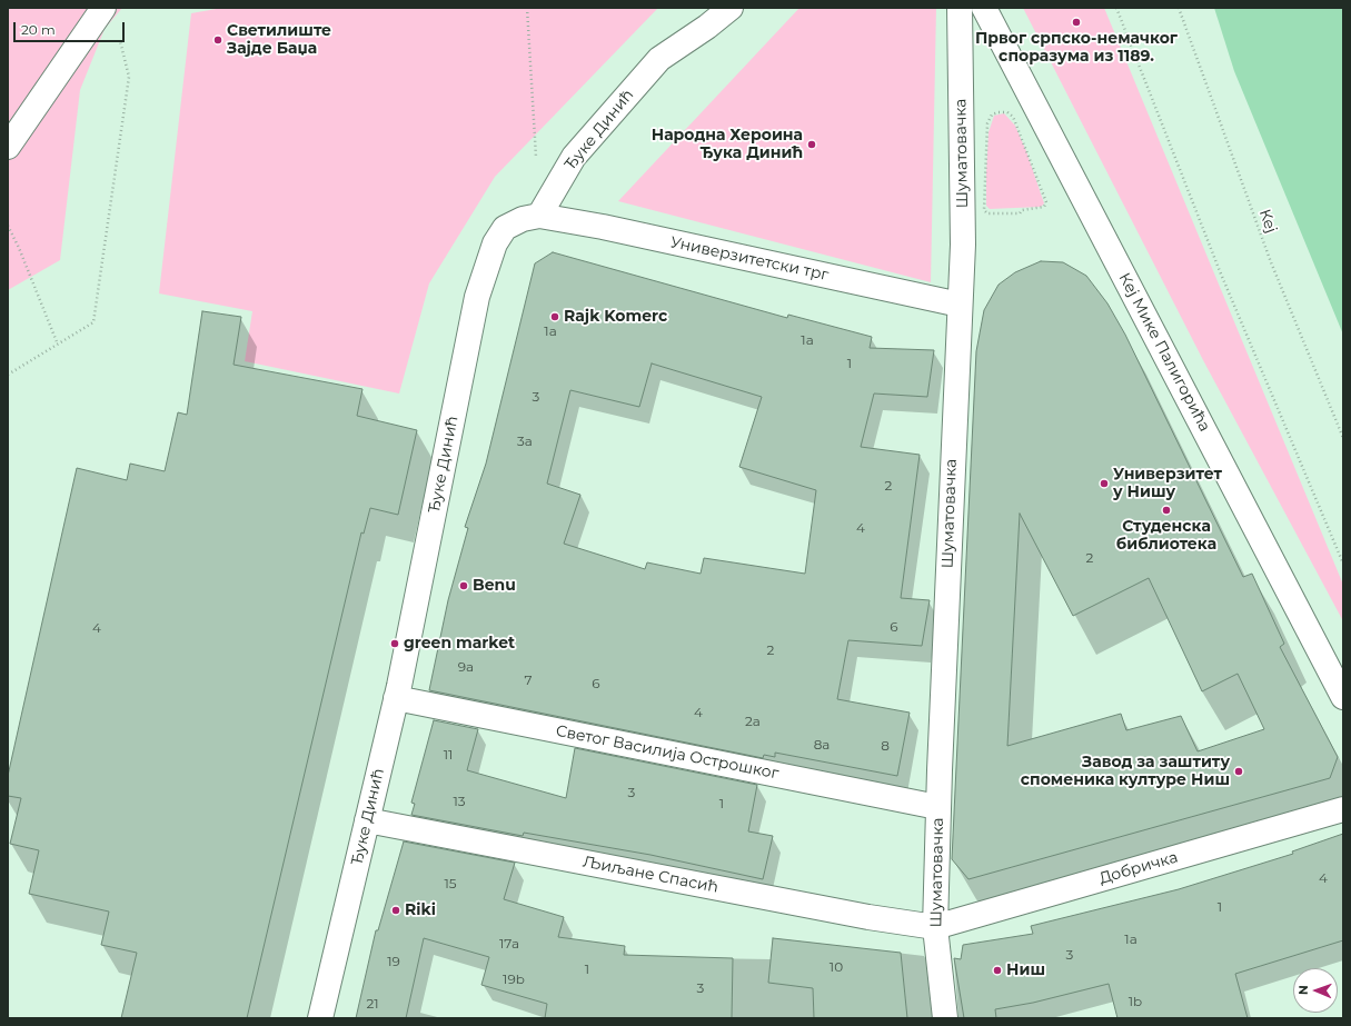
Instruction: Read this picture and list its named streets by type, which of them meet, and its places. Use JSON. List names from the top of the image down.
{
  "streets": {
    "street": [
      "Ђуке Динић",
      "Шуматовачка",
      "Универзитетски трг",
      "Кеј Мике Палигорића",
      "Светог Василија Острошког",
      "Добричка",
      "Љиљане Спасић"
    ],
    "path": ["Кеј"]
  },
  "crossings": [
    ["Ђуке Динић", "Универзитетски трг"],
    ["Ђуке Динић", "Светог Василија Острошког"],
    ["Ђуке Динић", "Љиљане Спасић"],
    ["Шуматовачка", "Универзитетски трг"],
    ["Шуматовачка", "Светог Василија Острошког"],
    ["Шуматовачка", "Добричка"],
    ["Шуматовачка", "Љиљане Спасић"],
    ["Добричка", "Љиљане Спасић"]
  ],
  "places": [
    "Првог српско-немачког споразума из 1189.",
    "Светилиште Зајде Баџа",
    "Народна Хероина Ђука Динић",
    "Rajk Komerc",
    "Универзитет у Нишу",
    "Студенска библиотека",
    "Benu",
    "green market",
    "Завод за заштиту споменика културе Ниш",
    "Riki",
    "Ниш"
  ],
  "house_numbers": [
    "1a",
    "1a",
    "1",
    "3",
    "3a",
    "2",
    "4",
    "2",
    "6",
    "4",
    "2",
    "9a",
    "7",
    "6",
    "4",
    "2a",
    "8a",
    "8",
    "11",
    "3",
    "13",
    "1",
    "4",
    "15",
    "1",
    "1a",
    "17a",
    "3",
    "19",
    "10",
    "1",
    "19b",
    "3",
    "1b",
    "21"
  ],
  "scale_bar": "20 m",
  "north": "left"
}
